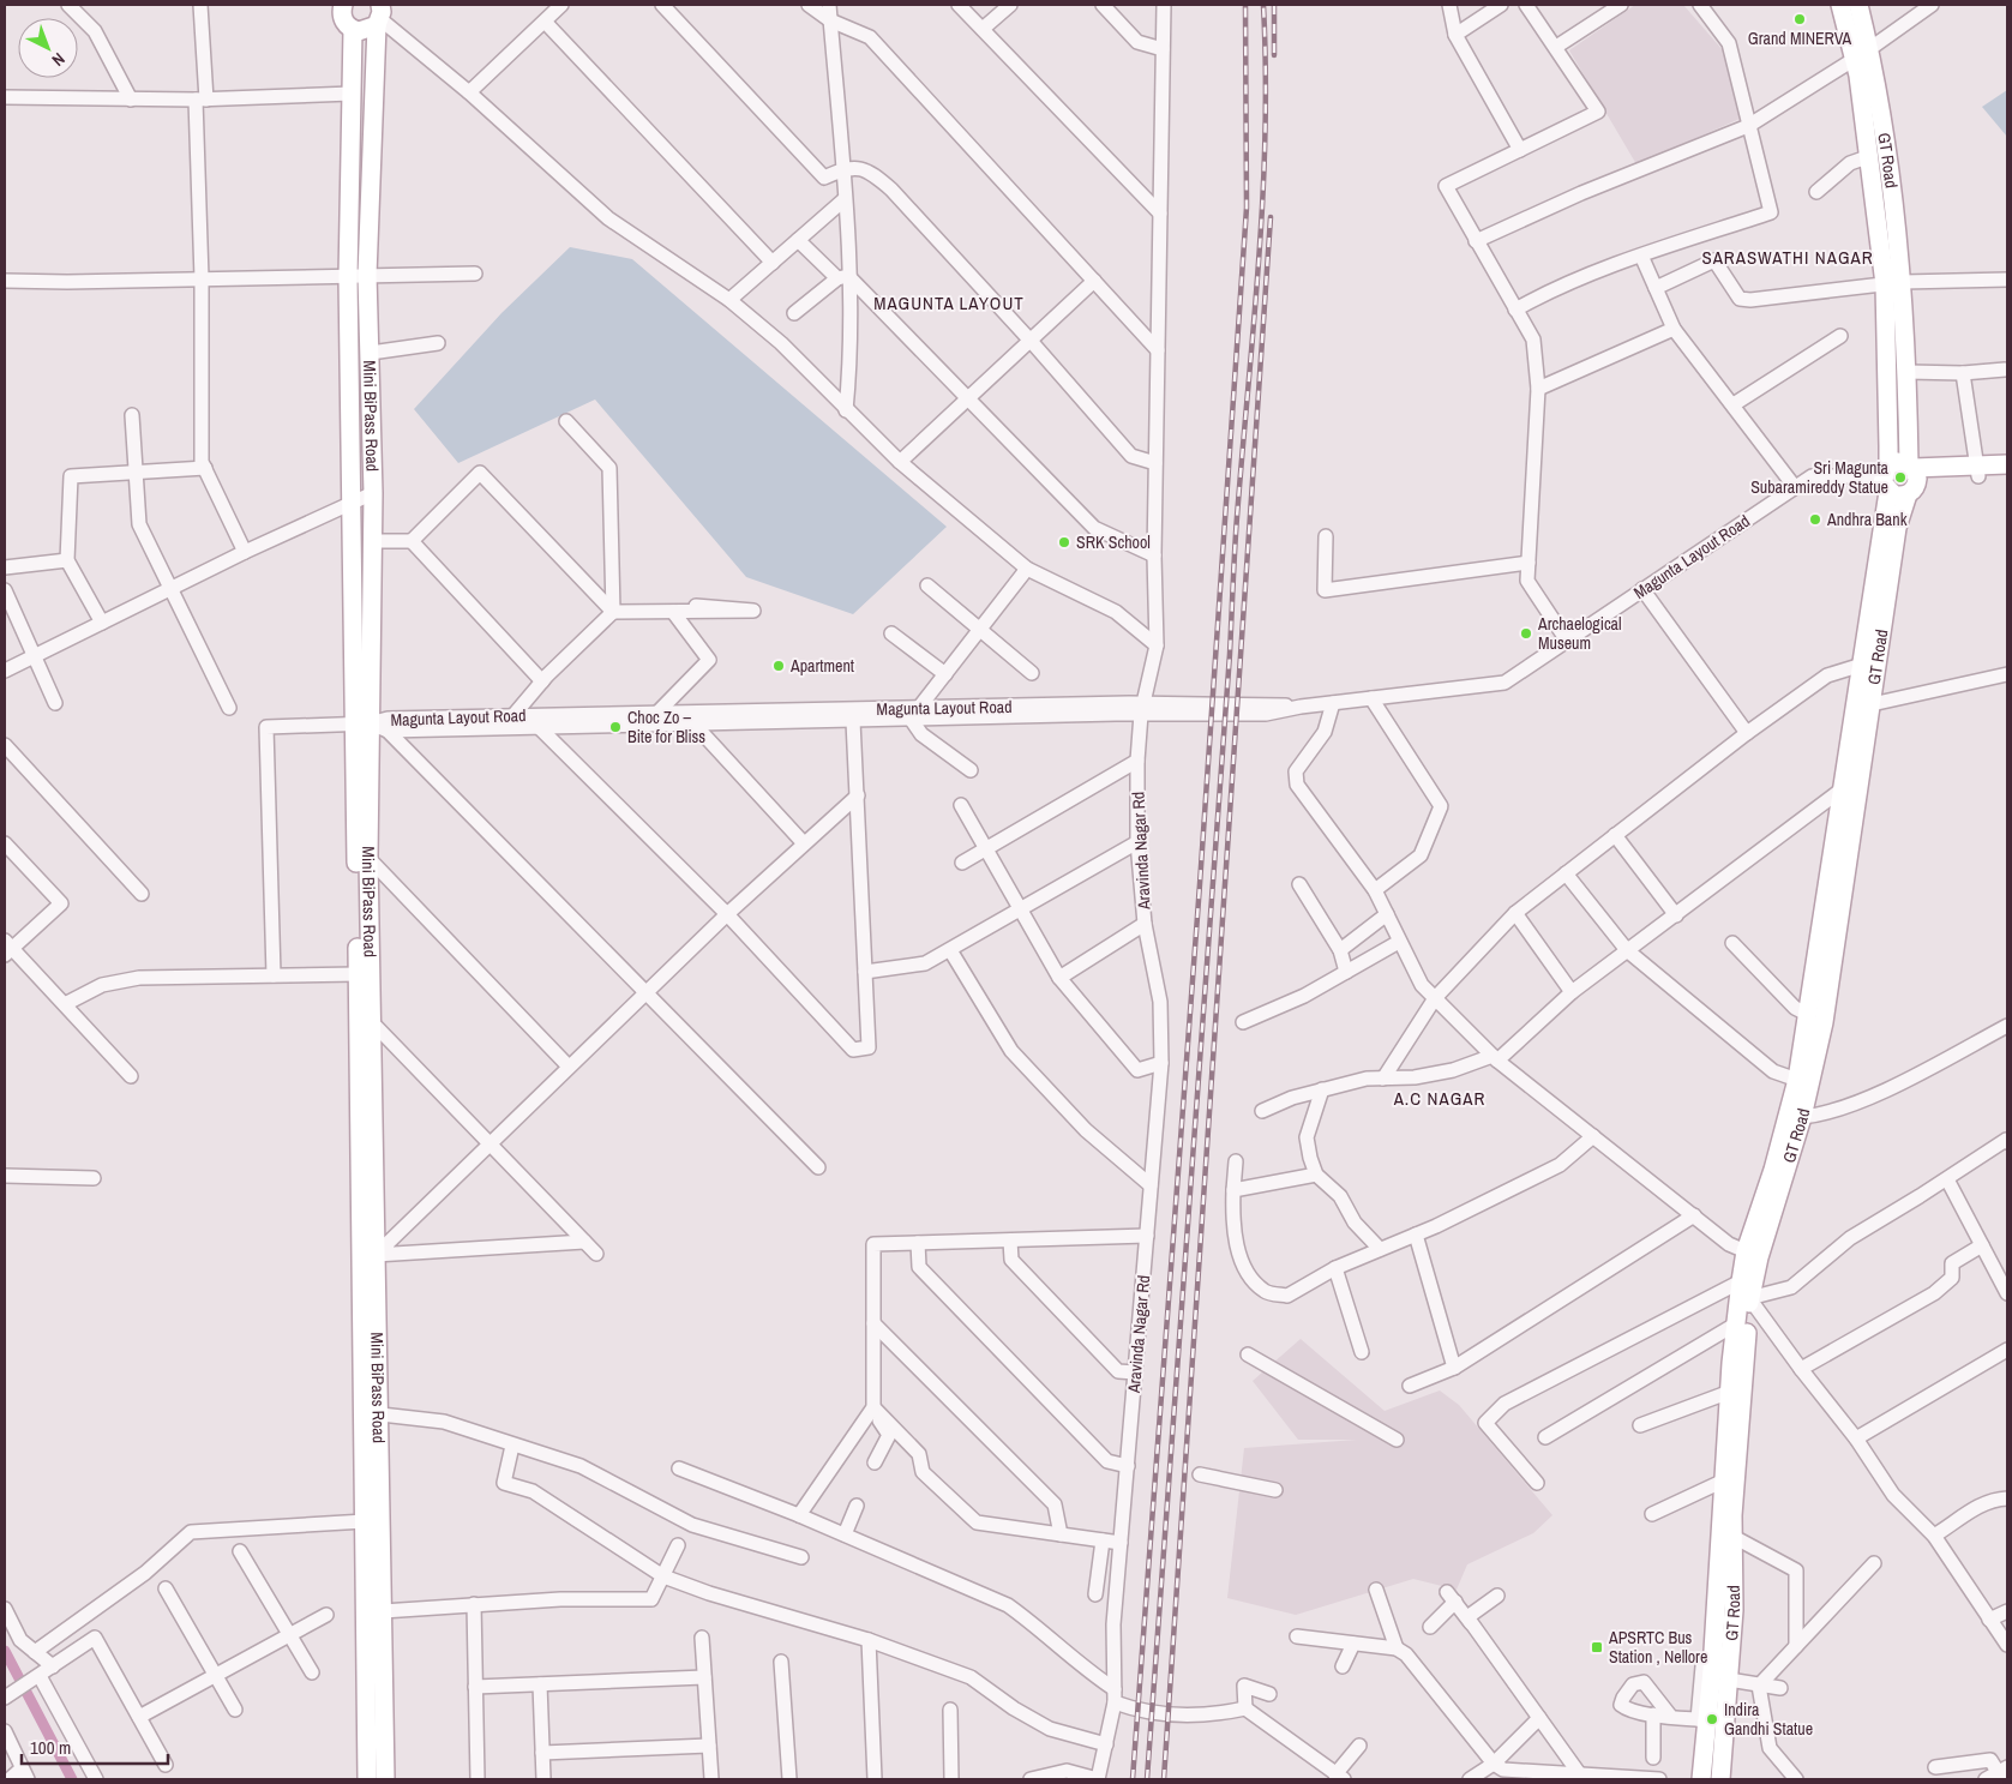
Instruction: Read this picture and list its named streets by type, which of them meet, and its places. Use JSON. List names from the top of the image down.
{
  "streets": {
    "main road": ["GT Road", "Mini BiPass Road"],
    "street": ["Magunta Layout Road", "Aravinda Nagar Rd"]
  },
  "crossings": [
    ["Mini BiPass Road", "Magunta Layout Road"],
    ["Magunta Layout Road", "Aravinda Nagar Rd"]
  ],
  "districts": ["SARASWATHI NAGAR", "MAGUNTA LAYOUT", "A.C NAGAR"],
  "places": {
    "other": [
      "Grand MINERVA",
      "Sri Magunta Subaramireddy Statue",
      "Andhra Bank",
      "SRK School",
      "Archaelogical Museum",
      "Apartment",
      "Choc Zo – Bite for Bliss",
      "Indira Gandhi Statue"
    ],
    "transit": ["APSRTC Bus Station , Nellore"]
  },
  "scale_bar": "100 m",
  "north": "bottom right"
}
